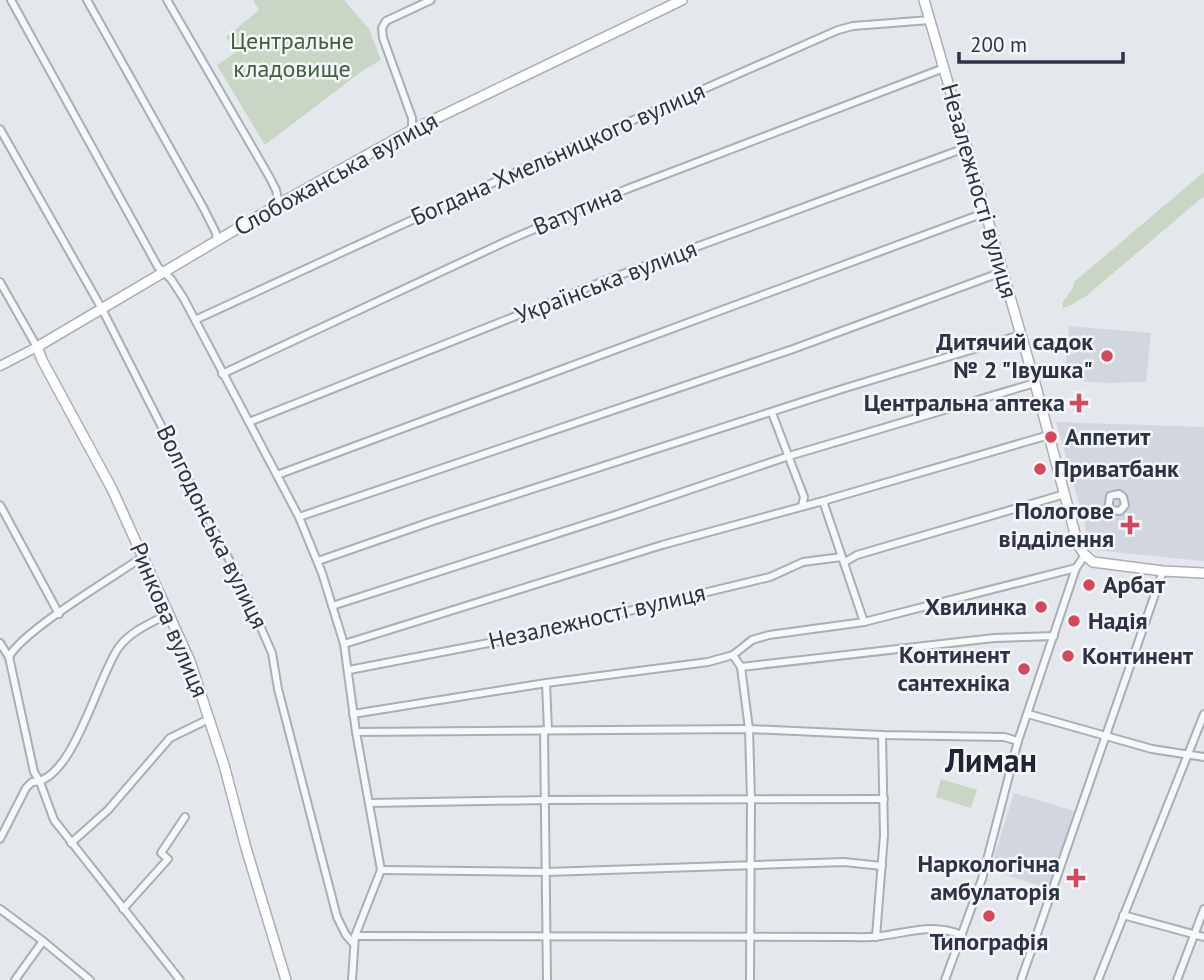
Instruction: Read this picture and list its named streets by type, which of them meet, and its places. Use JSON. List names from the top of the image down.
{
  "streets": {
    "main road": ["Слобожанська вулиця", "Незалежності вулиця", "Ринкова вулиця"],
    "street": [
      "Богдана Хмельницкого вулиця",
      "Ватутина",
      "Українська вулиця",
      "Волгодонська вулиця"
    ]
  },
  "crossings": [
    ["Богдана Хмельницкого вулиця", "Незалежності вулиця"],
    ["Слобожанська вулиця", "Волгодонська вулиця"],
    ["Слобожанська вулиця", "Ринкова вулиця"],
    ["Незалежності вулиця", "Ватутина"],
    ["Незалежності вулиця", "Українська вулиця"]
  ],
  "districts": ["Лиман"],
  "parks": ["Центральне кладовище"],
  "places": {
    "other": [
      "Дитячий садок № 2 \"Івушка\"",
      "Аппетит",
      "Приватбанк",
      "Арбат",
      "Хвилинка",
      "Надiя",
      "Континент",
      "Континент сантехніка",
      "Типографія"
    ],
    "health": ["Центральна аптека", "Пологове відділення", "Наркологічна амбулаторія"]
  },
  "scale_bar": "200 m"
}
